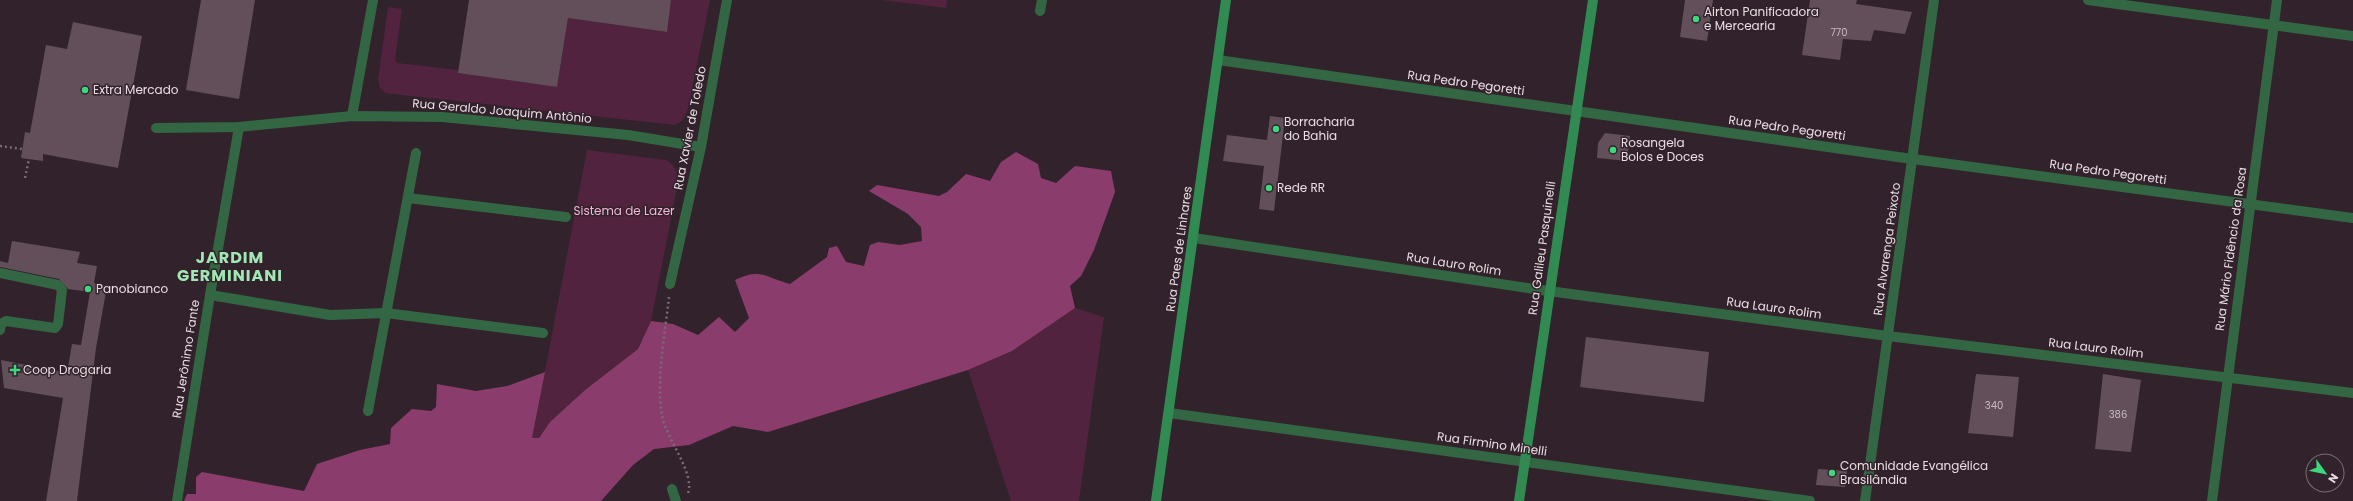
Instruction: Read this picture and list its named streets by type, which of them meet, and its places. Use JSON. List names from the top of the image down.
{
  "streets": {
    "street": [
      "Rua Pedro Pegoretti",
      "Rua Geraldo Joaquim Antônio",
      "Rua Xavier de Toledo",
      "Rua Galileu Pasquinelli",
      "Rua Paes de Linhares",
      "Rua Alvarenga Peixoto",
      "Rua Mário Fidêncio da Rosa",
      "Rua Lauro Rolim",
      "Rua Jerônimo Fante",
      "Rua Firmino Minelli"
    ]
  },
  "crossings": [
    ["Rua Pedro Pegoretti", "Rua Galileu Pasquinelli"],
    ["Rua Pedro Pegoretti", "Rua Paes de Linhares"],
    ["Rua Pedro Pegoretti", "Rua Alvarenga Peixoto"],
    ["Rua Pedro Pegoretti", "Rua Mário Fidêncio da Rosa"],
    ["Rua Geraldo Joaquim Antônio", "Rua Xavier de Toledo"],
    ["Rua Geraldo Joaquim Antônio", "Rua Jerônimo Fante"],
    ["Rua Galileu Pasquinelli", "Rua Lauro Rolim"],
    ["Rua Galileu Pasquinelli", "Rua Firmino Minelli"],
    ["Rua Paes de Linhares", "Rua Lauro Rolim"],
    ["Rua Paes de Linhares", "Rua Firmino Minelli"],
    ["Rua Alvarenga Peixoto", "Rua Lauro Rolim"],
    ["Rua Mário Fidêncio da Rosa", "Rua Lauro Rolim"]
  ],
  "districts": ["JARDIM GERMINIANI"],
  "parks": ["Sistema de Lazer"],
  "places": {
    "other": [
      "Airton Panificadora e Mercearia",
      "Extra Mercado",
      "Borracharia do Bahia",
      "Rosangela Bolos e Doces",
      "Rede RR",
      "Panobianco",
      "Comunidade Evangélica Brasilândia"
    ],
    "health": ["Coop Drogaria"]
  },
  "house_numbers": ["770", "340", "386"],
  "north": "bottom right"
}
